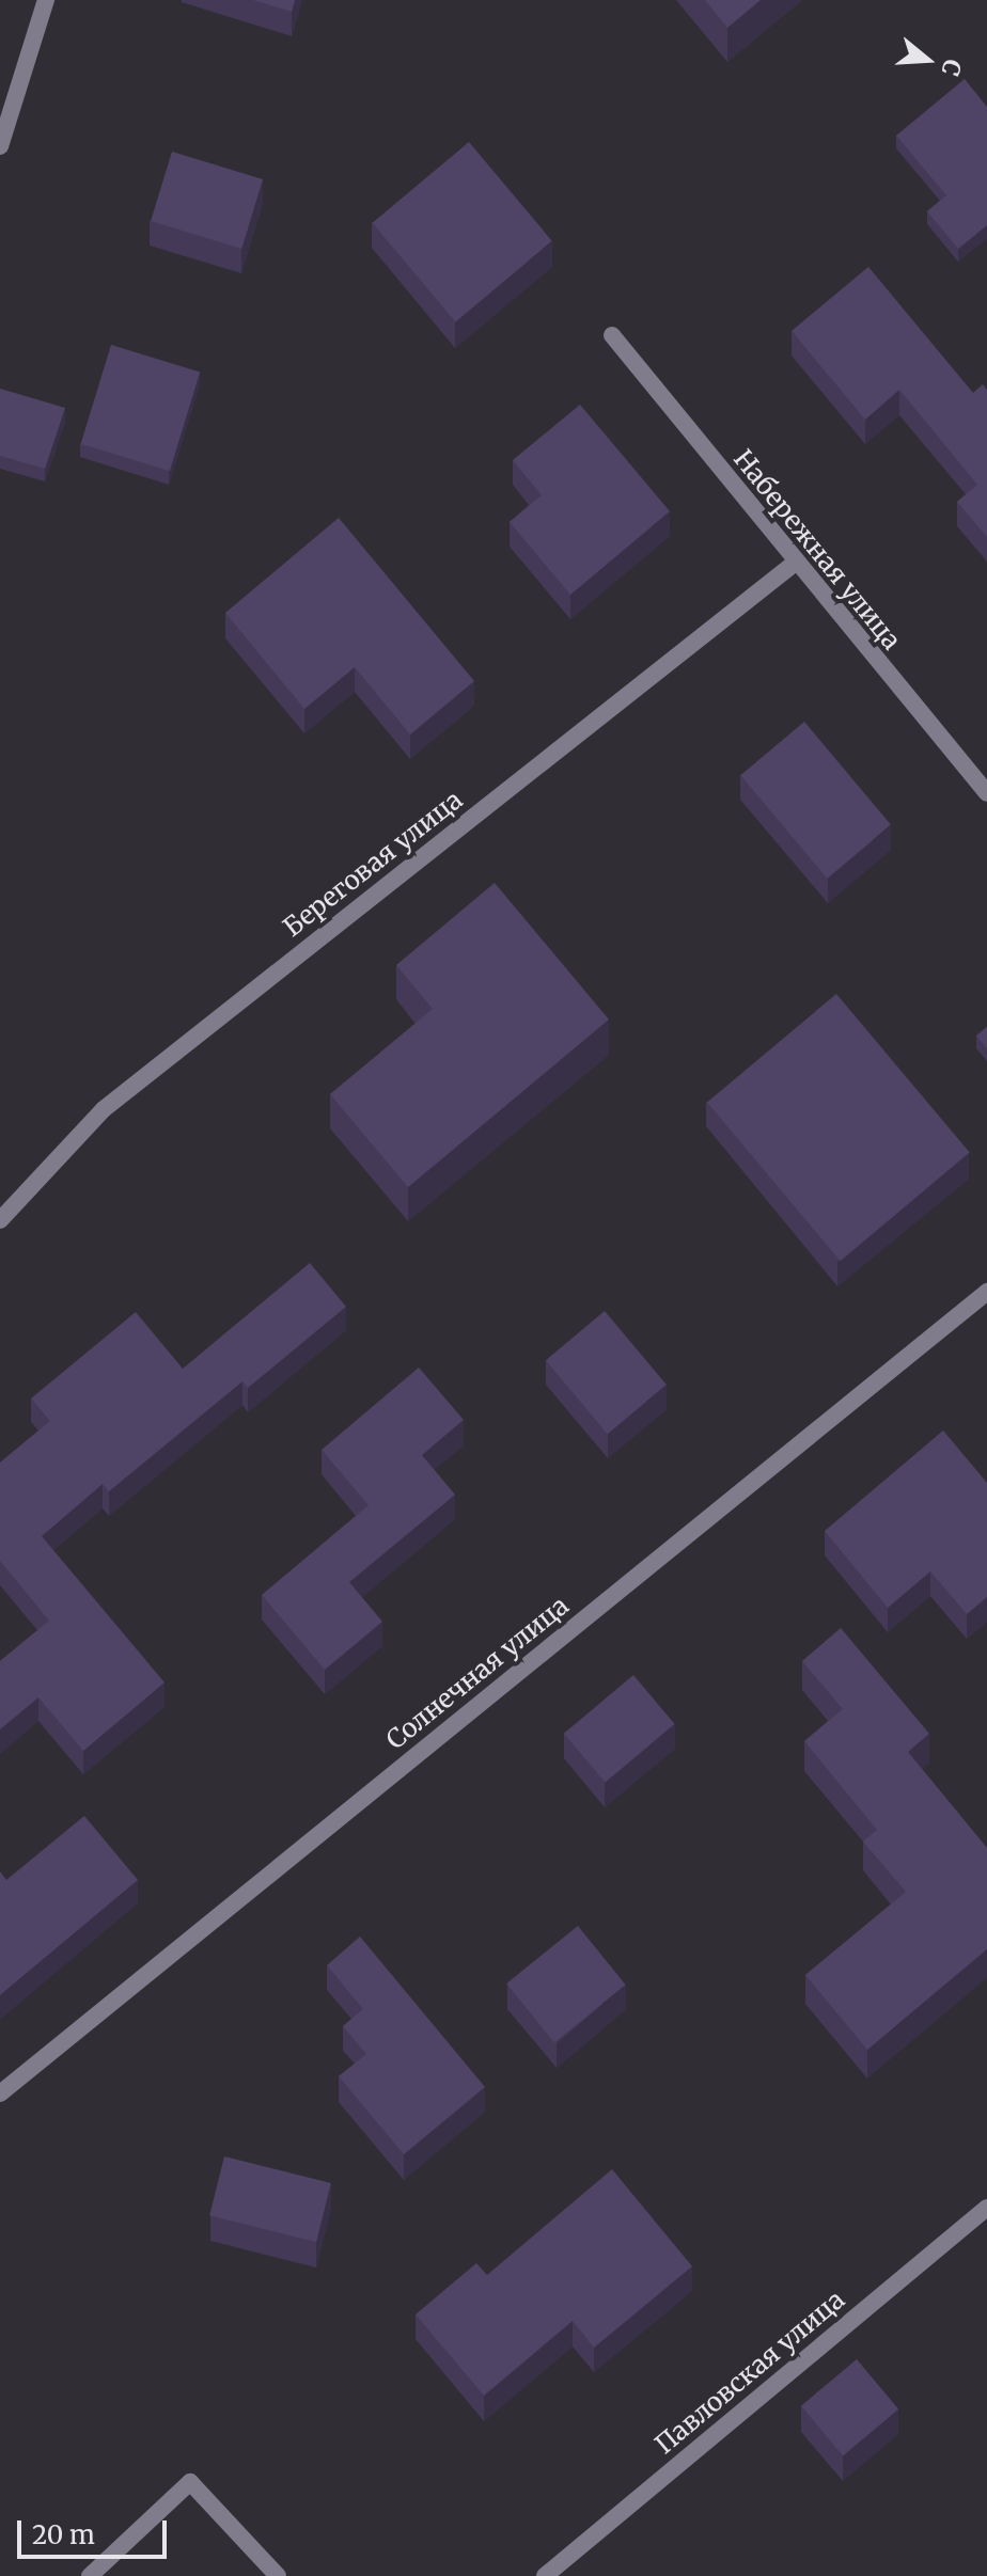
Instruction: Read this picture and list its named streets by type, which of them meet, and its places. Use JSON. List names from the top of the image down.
{
  "streets": {
    "street": [
      "Набережная улица",
      "Береговая улица",
      "Солнечная улица",
      "Павловская улица"
    ]
  },
  "crossings": [
    ["Набережная улица", "Береговая улица"]
  ],
  "scale_bar": "20 m",
  "north": "right"
}
